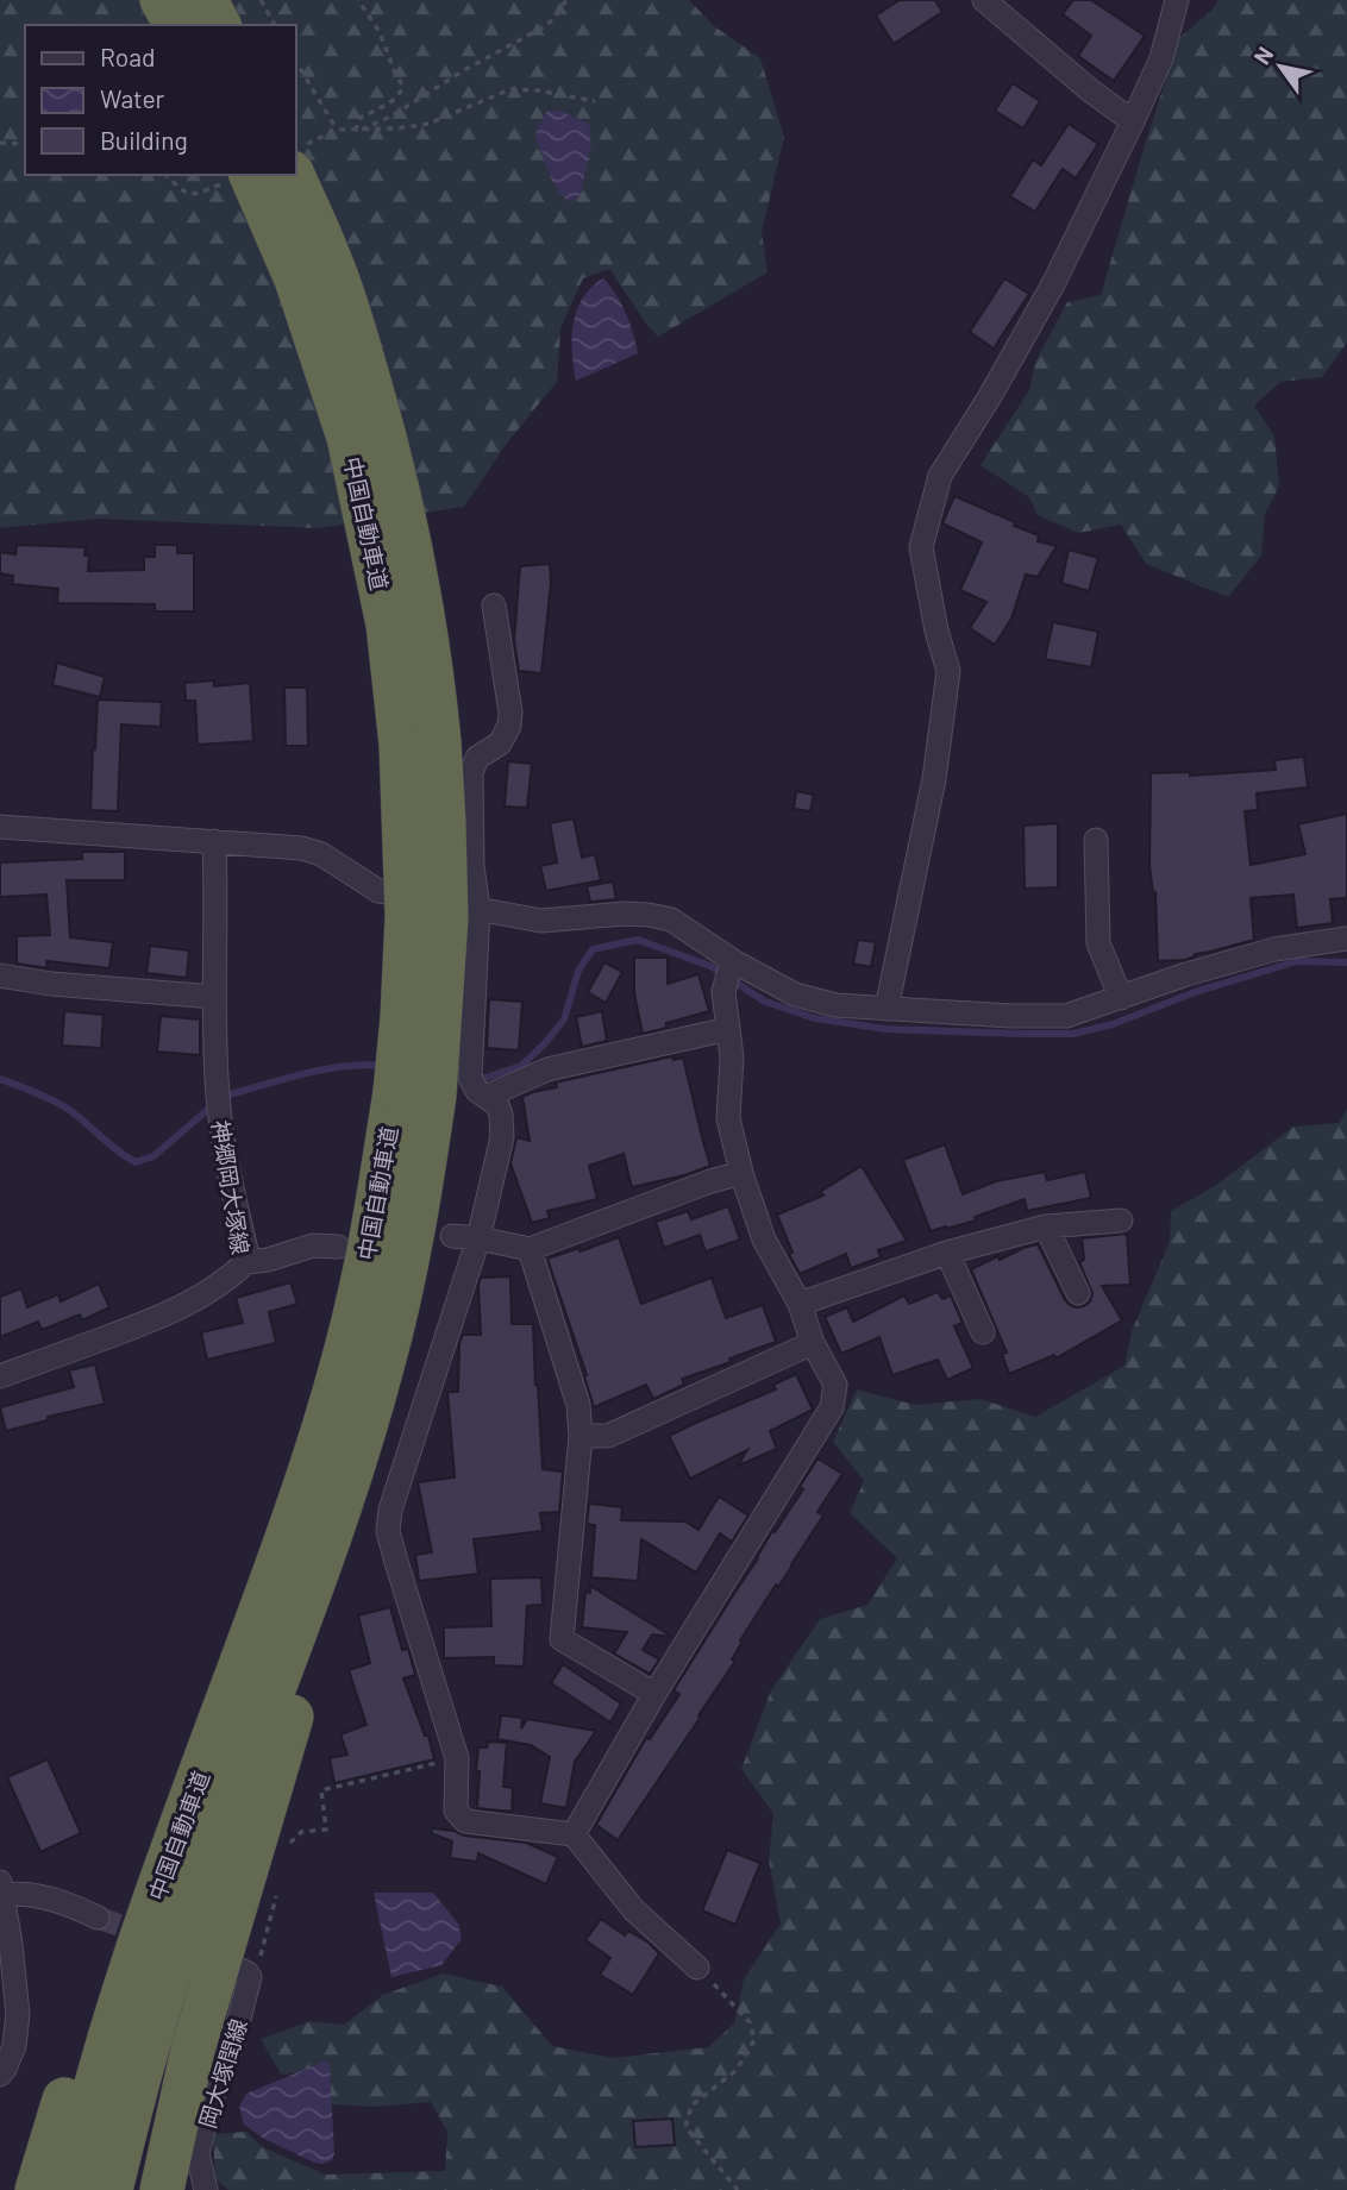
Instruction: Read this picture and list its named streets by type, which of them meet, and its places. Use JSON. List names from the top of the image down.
{
  "streets": {
    "highway": ["中国自動車道"],
    "street": ["神郷岡大塚線", "岡大塚閏線"]
  },
  "legend": ["Road", "Water", "Building"],
  "north": "top left"
}
